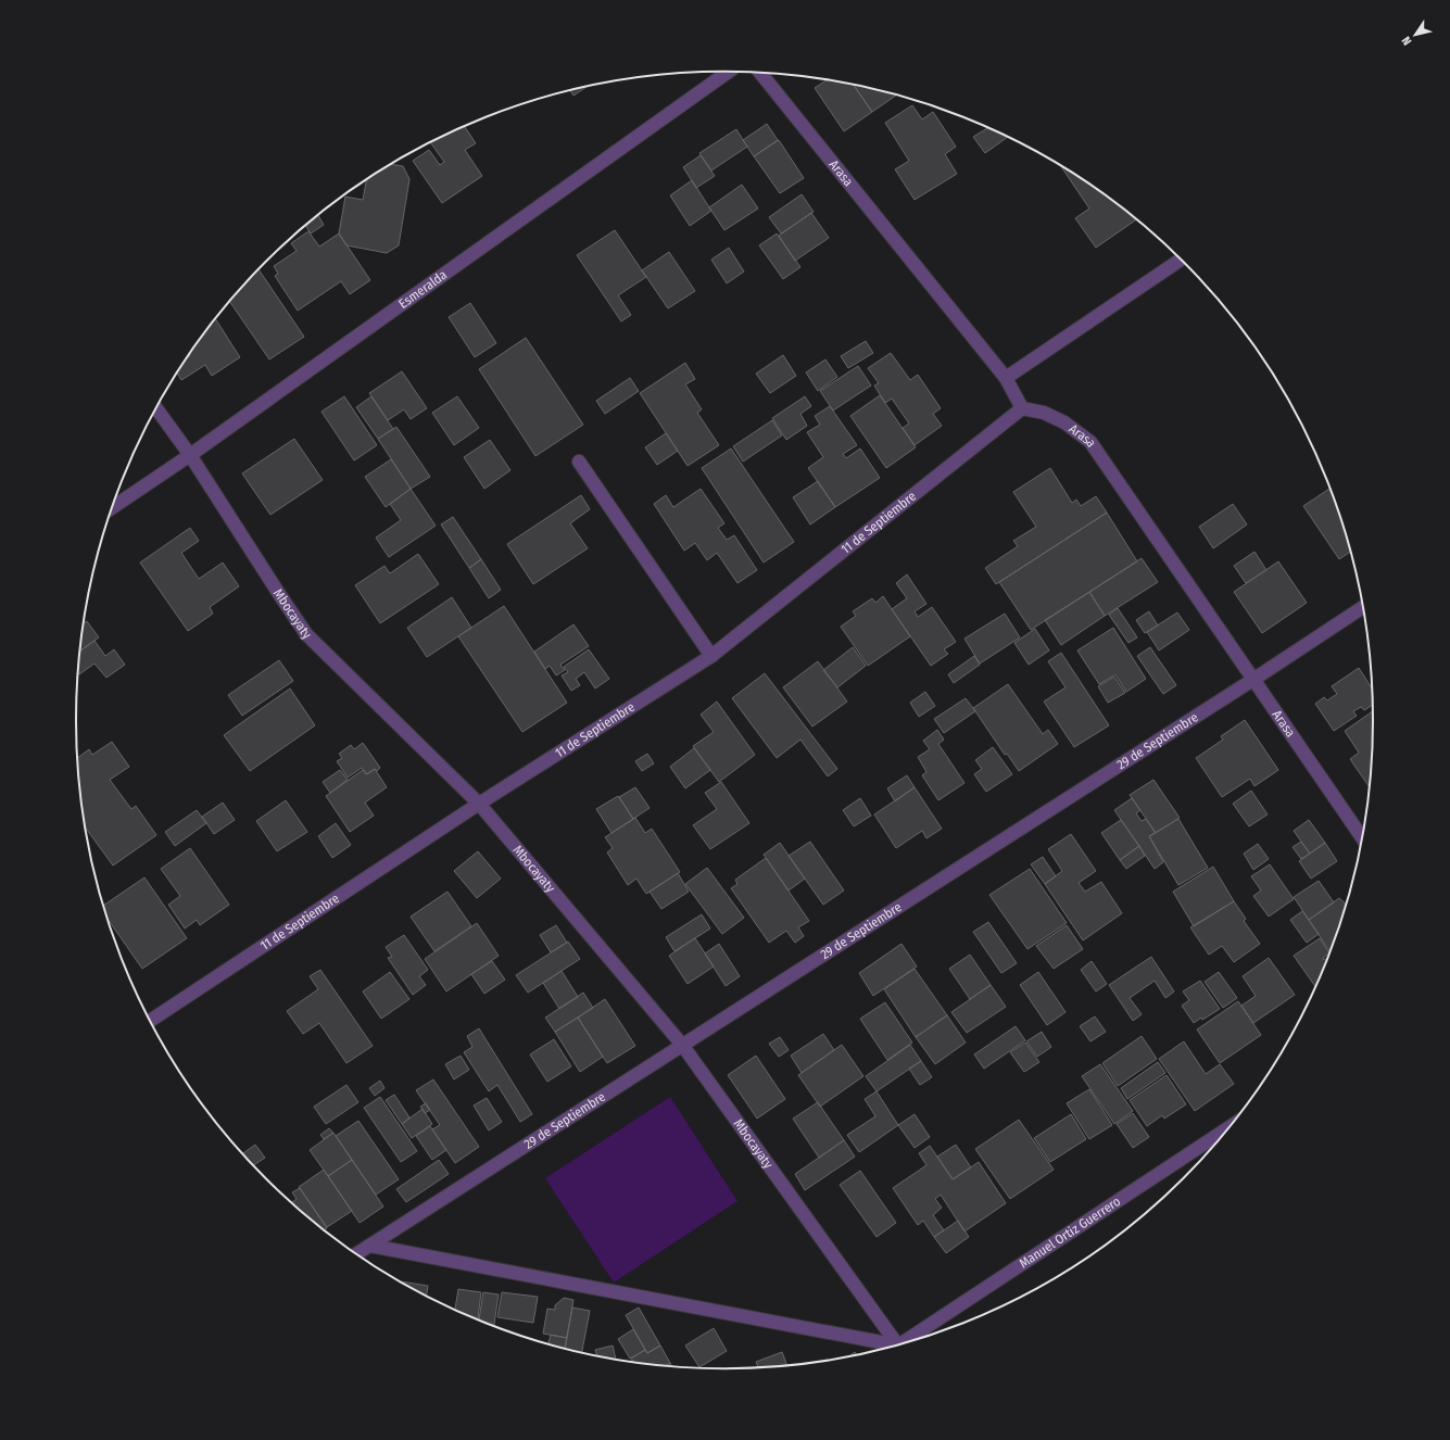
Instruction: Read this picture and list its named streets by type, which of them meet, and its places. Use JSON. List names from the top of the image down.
{
  "streets": {
    "street": [
      "Arasa",
      "Esmeralda",
      "11 de Septiembre",
      "Mbocayaty",
      "29 de Septiembre",
      "Manuel Ortiz Guerrero"
    ]
  },
  "crossings": [
    ["Arasa", "11 de Septiembre"],
    ["Arasa", "29 de Septiembre"],
    ["Esmeralda", "Mbocayaty"],
    ["11 de Septiembre", "Mbocayaty"],
    ["Mbocayaty", "29 de Septiembre"]
  ],
  "north": "bottom left"
}
